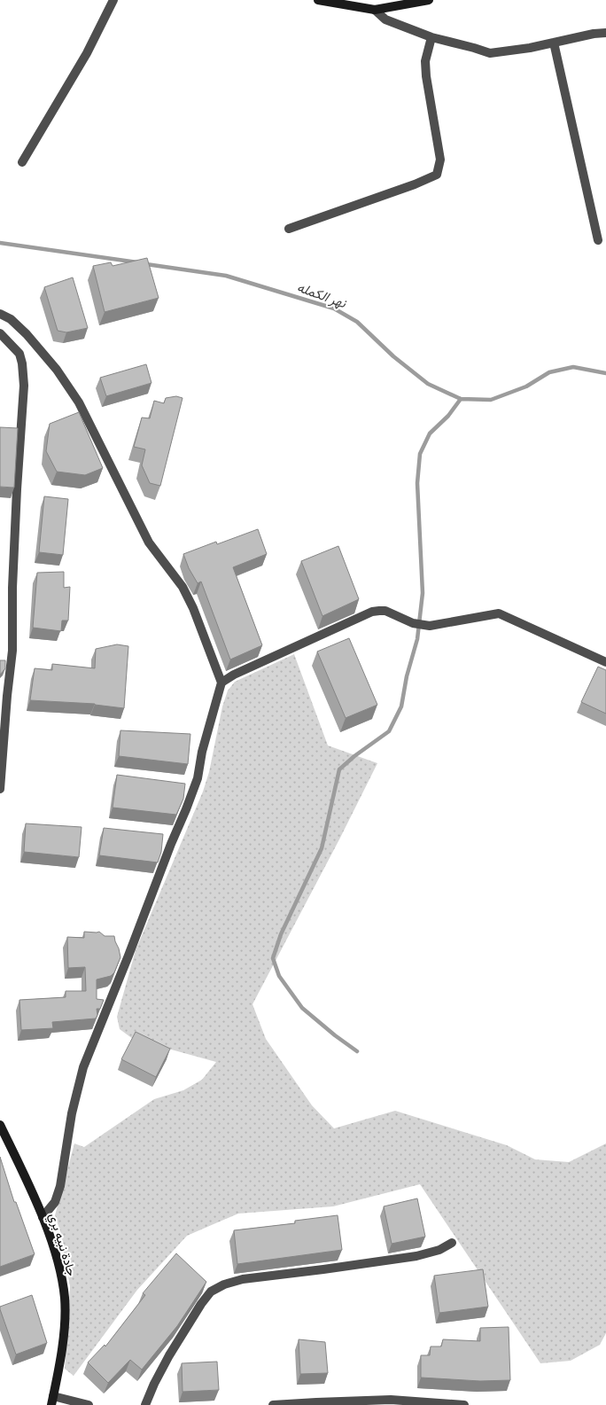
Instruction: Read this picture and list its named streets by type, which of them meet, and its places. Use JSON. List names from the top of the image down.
{
  "streets": {
    "street": ["جادة نبيه بري"]
  },
  "water": ["نهر الكمله"]
}
